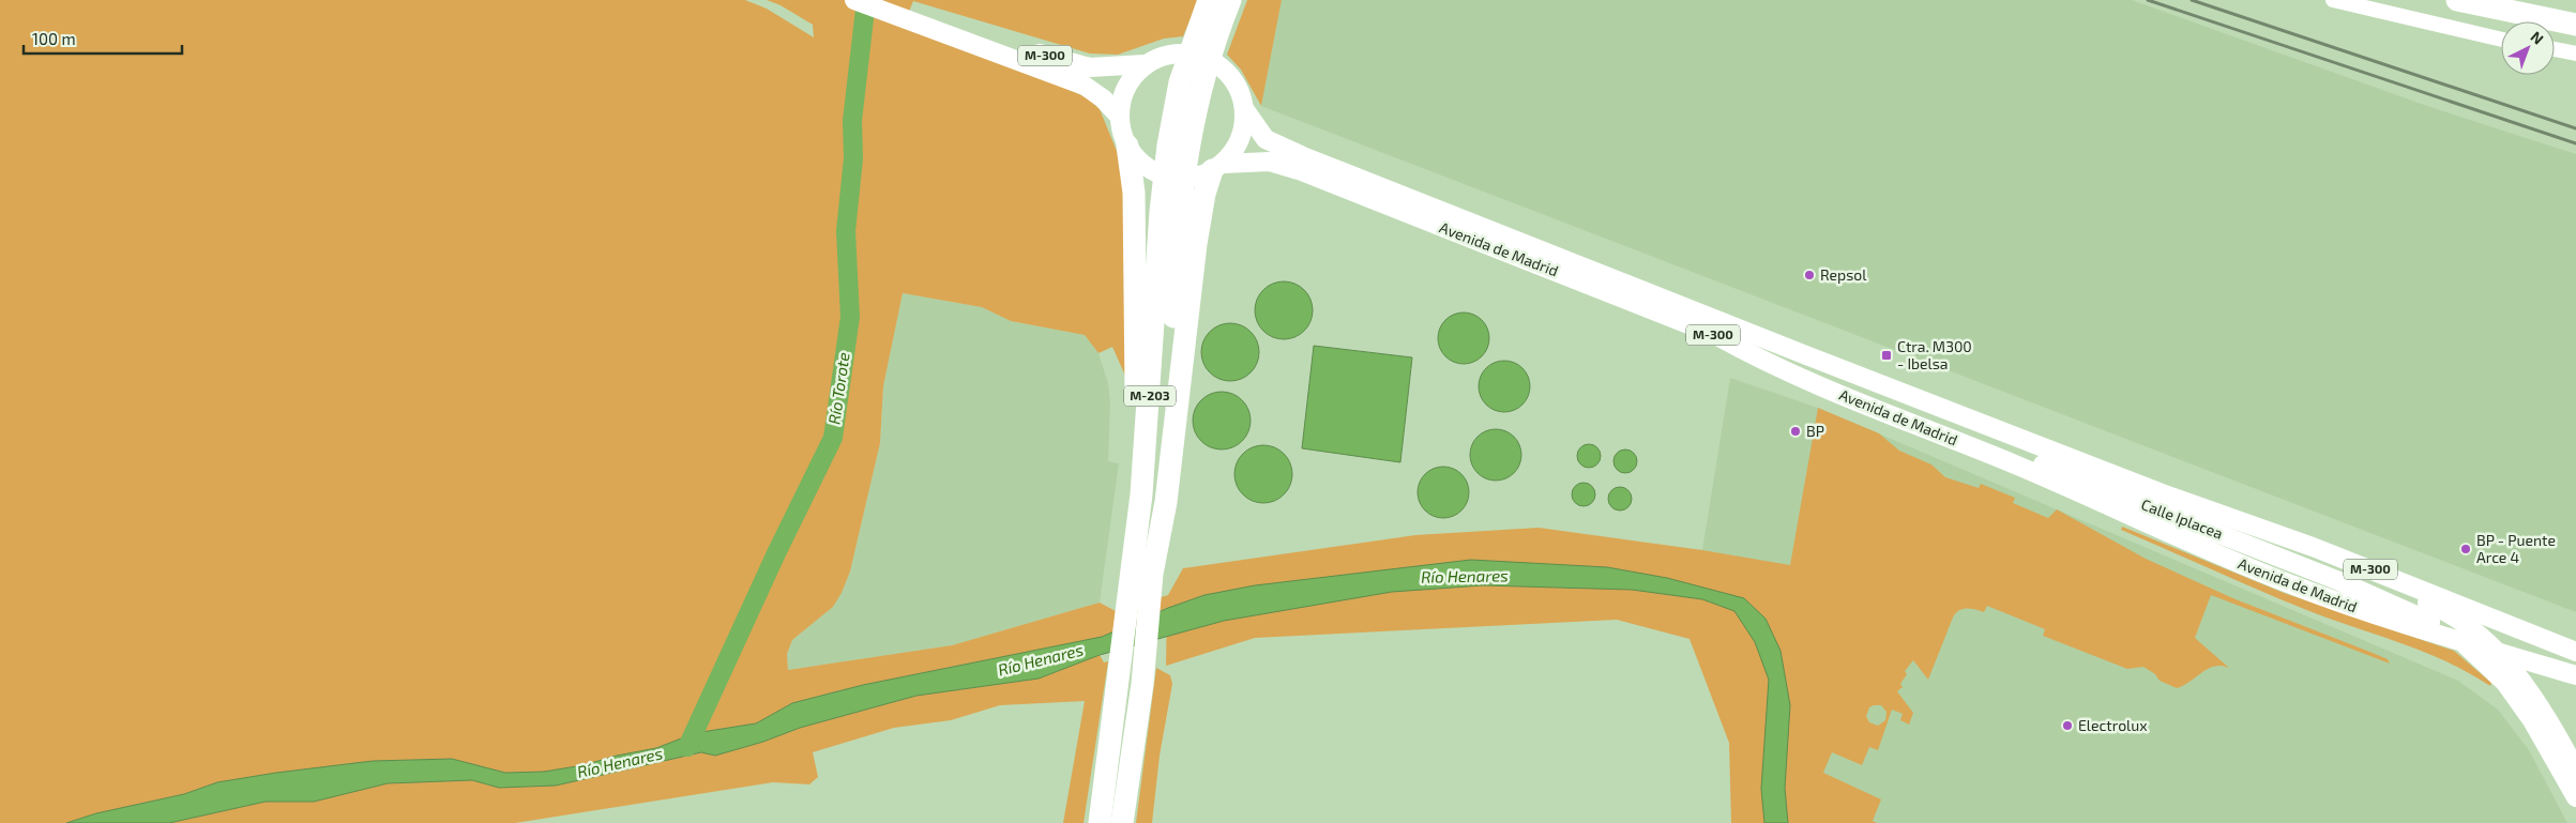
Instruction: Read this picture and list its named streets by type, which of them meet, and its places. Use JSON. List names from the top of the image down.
{
  "streets": {
    "highway": ["M-203"],
    "main road": ["M-300", "Avenida de Madrid", "Calle Iplacea"]
  },
  "crossings": [
    ["M-300", "Avenida de Madrid"],
    ["M-300", "M-203"],
    ["Avenida de Madrid", "M-203"],
    ["Avenida de Madrid", "Calle Iplacea"]
  ],
  "water": ["Río Torote", "Río Henares"],
  "places": {
    "other": [
      "Repsol",
      "BP",
      "BP - Puente Arce 4",
      "Electrolux"
    ],
    "transit": ["Ctra. M300 - Ibelsa"]
  },
  "scale_bar": "100 m",
  "north": "top right"
}
